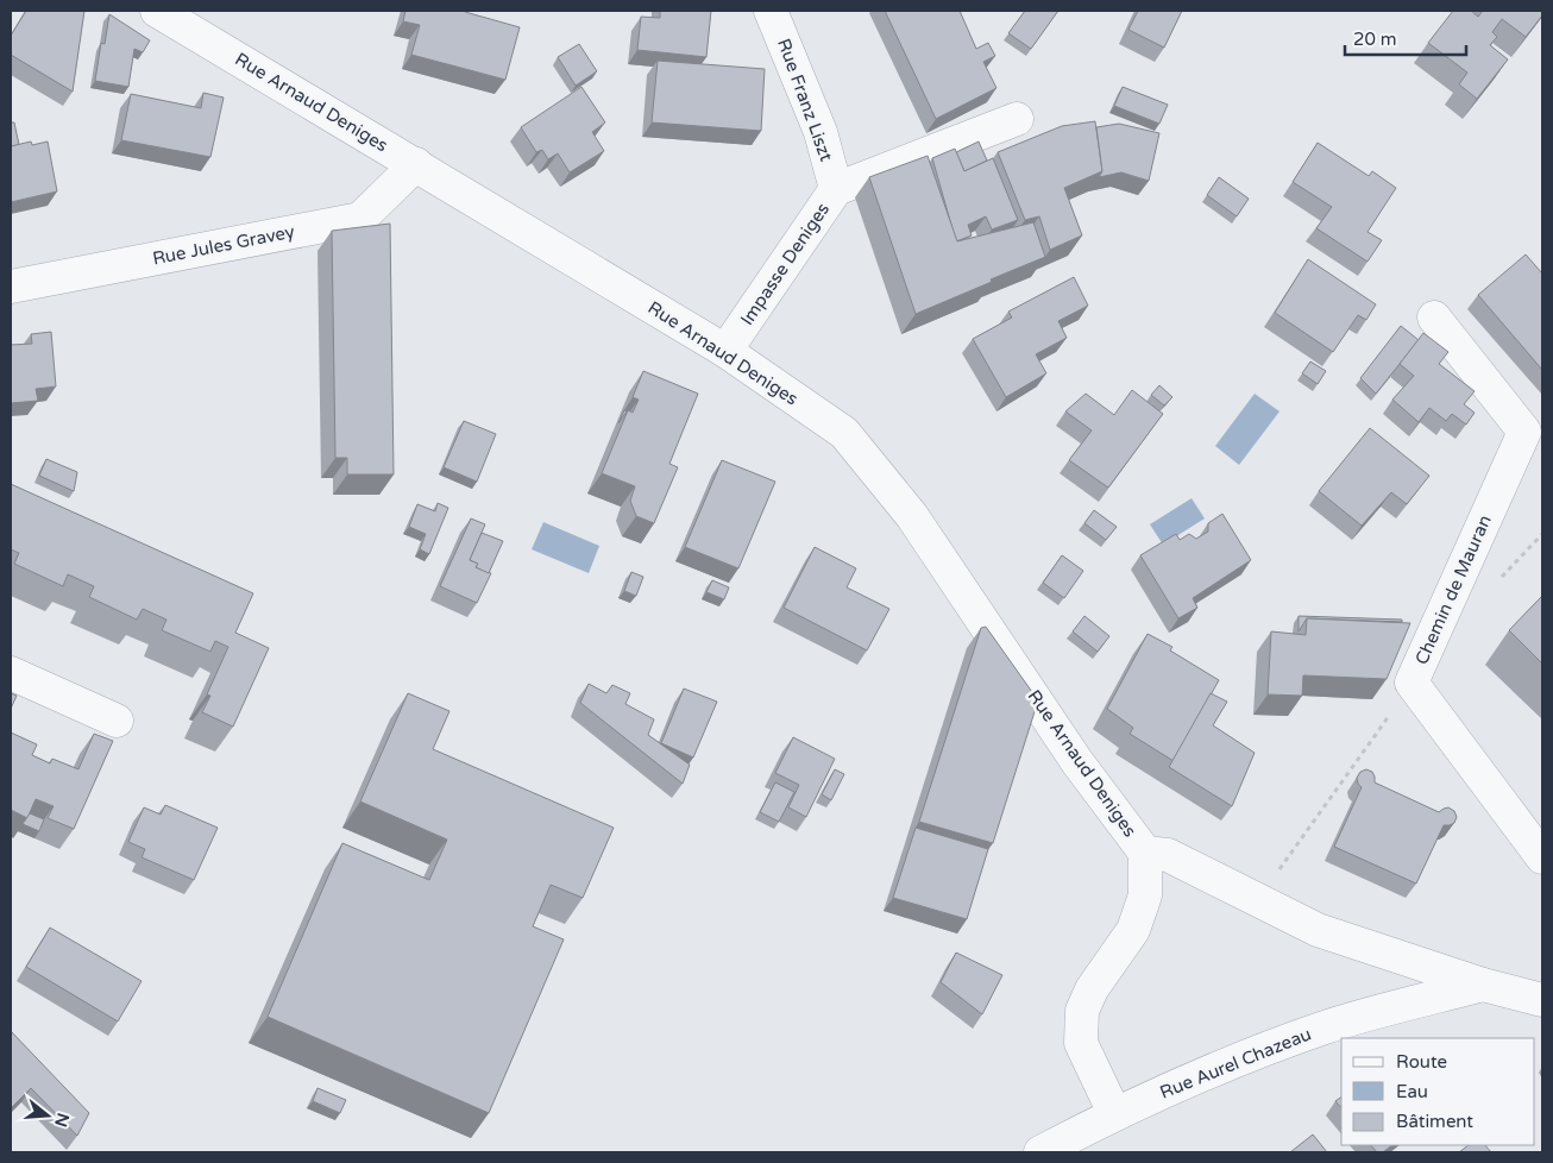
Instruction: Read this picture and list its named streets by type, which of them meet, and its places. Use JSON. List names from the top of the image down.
{
  "streets": {
    "street": [
      "Rue Franz Liszt",
      "Rue Arnaud Deniges",
      "Rue Jules Gravey",
      "Impasse Deniges",
      "Chemin de Mauran",
      "Rue Aurel Chazeau"
    ]
  },
  "crossings": [
    ["Rue Franz Liszt", "Impasse Deniges"],
    ["Rue Arnaud Deniges", "Rue Jules Gravey"],
    ["Rue Arnaud Deniges", "Impasse Deniges"],
    ["Rue Arnaud Deniges", "Rue Aurel Chazeau"]
  ],
  "legend": ["Route", "Eau", "Bâtiment"],
  "scale_bar": "20 m",
  "north": "right"
}
